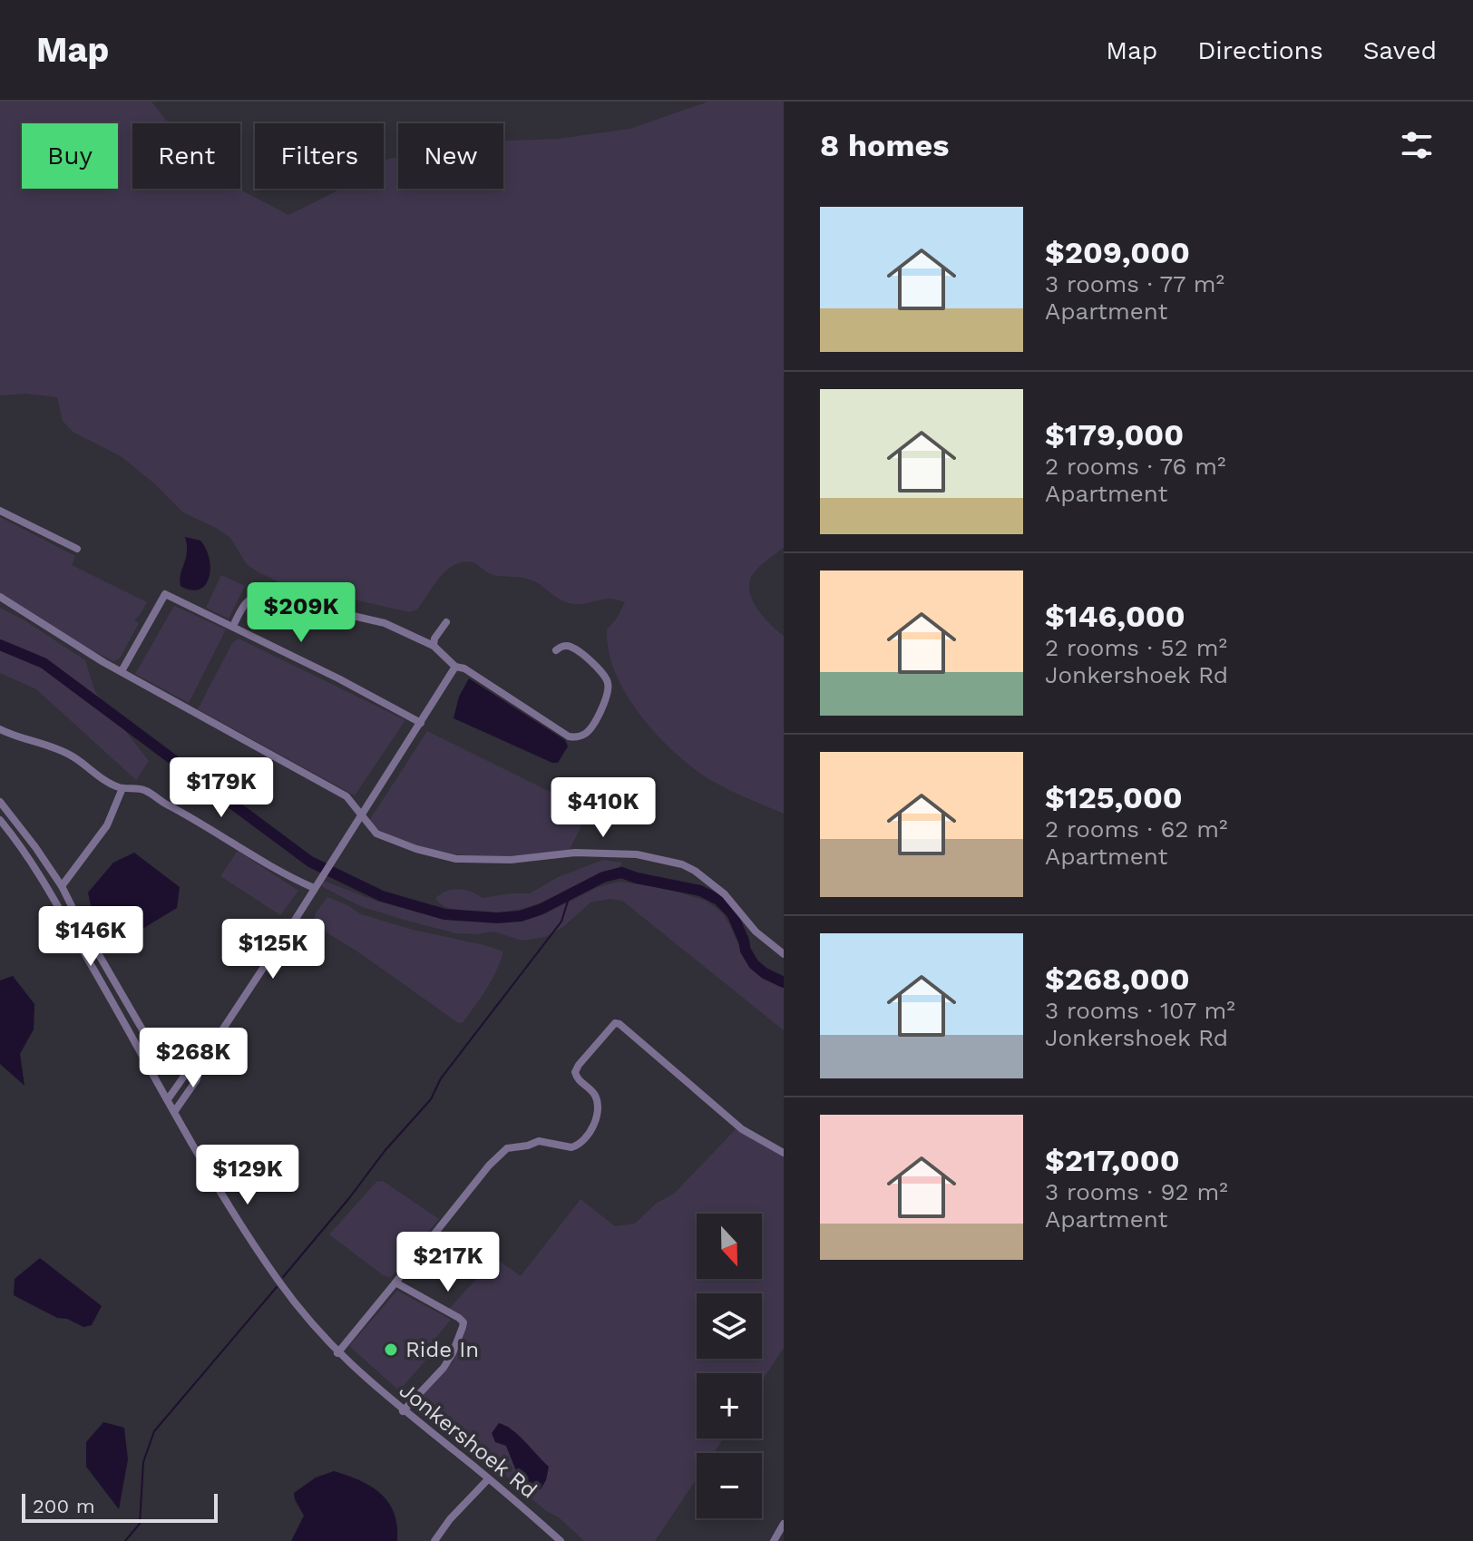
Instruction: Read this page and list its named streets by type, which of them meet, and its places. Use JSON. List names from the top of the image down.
{
  "streets": {
    "street": ["Jonkershoek Rd"]
  },
  "places": ["Ride In"],
  "scale_bar": "200 m",
  "north": "bottom",
  "page": {
    "header": "Map",
    "nav": ["Map", "Directions", "Saved"],
    "heading": "8 homes",
    "chip": [
      "Buy",
      "Rent",
      "Filters",
      "New"
    ],
    "list": [
      {
        "name": "$209,000",
        "note": "3 rooms · 77 m² · Apartment"
      },
      {
        "name": "$179,000",
        "note": "2 rooms · 76 m² · Apartment"
      },
      {
        "name": "$146,000",
        "note": "2 rooms · 52 m² · Jonkershoek Rd"
      },
      {
        "name": "$125,000",
        "note": "2 rooms · 62 m² · Apartment"
      },
      {
        "name": "$268,000",
        "note": "3 rooms · 107 m² · Jonkershoek Rd"
      },
      {
        "name": "$217,000",
        "note": "3 rooms · 92 m² · Apartment"
      }
    ],
    "price": [
      "$209K",
      "$179K",
      "$410K",
      "$146K",
      "$125K",
      "$268K",
      "$129K",
      "$217K"
    ],
    "map_buttons": ["+", "−"],
    "scale": "200 m"
  }
}
